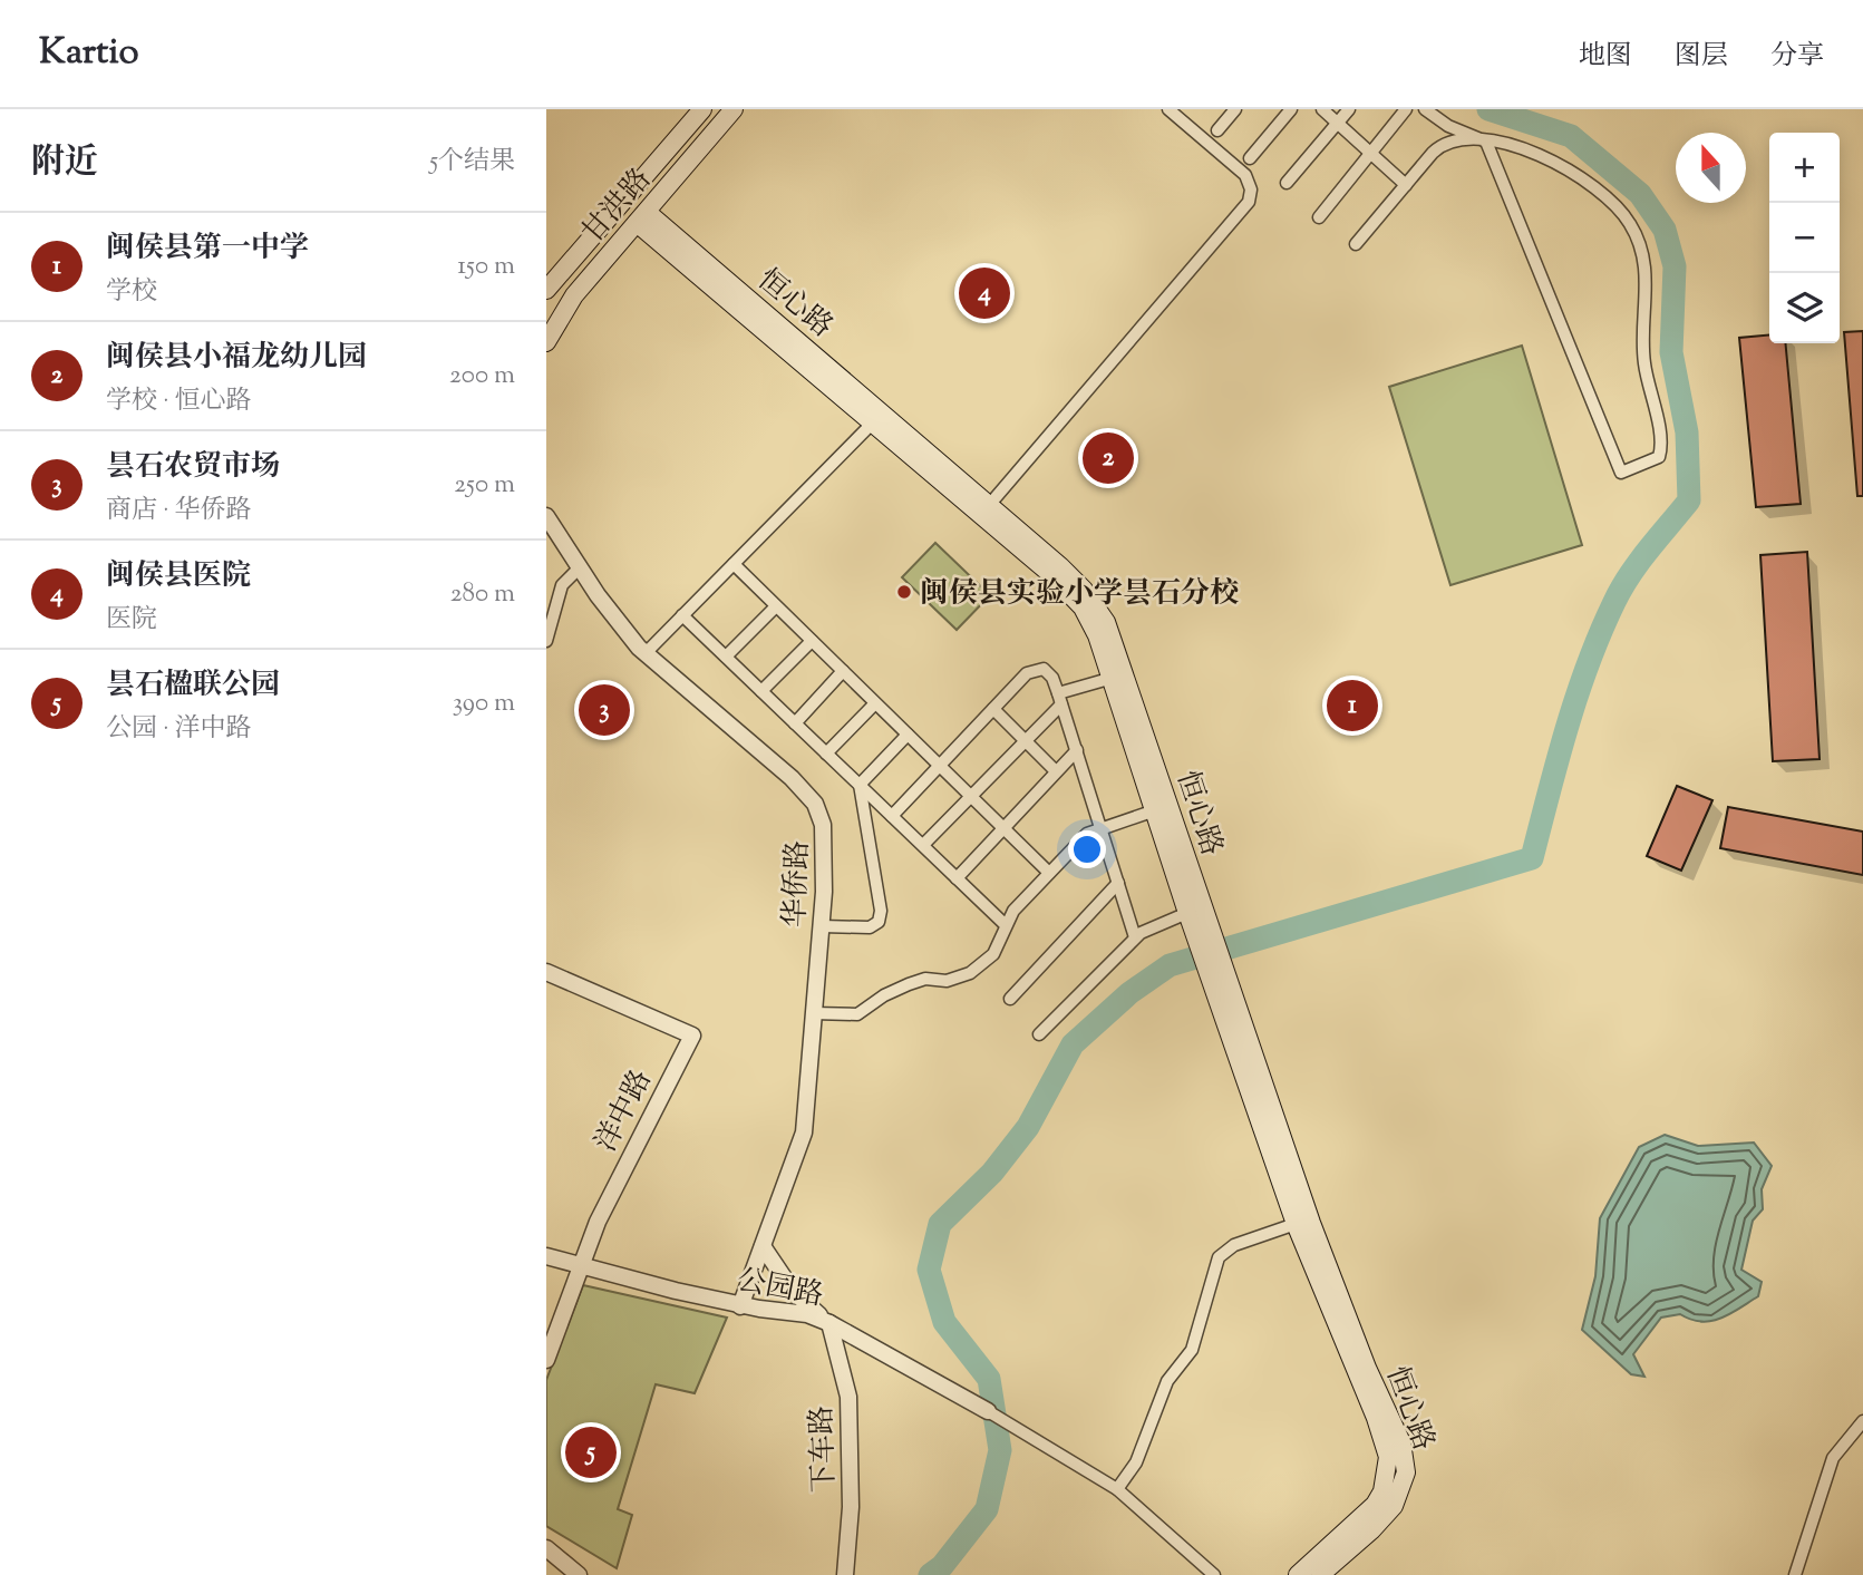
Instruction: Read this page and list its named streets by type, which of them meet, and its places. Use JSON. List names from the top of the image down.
{
  "streets": {
    "main road": ["甘洪路", "恒心路"],
    "street": [
      "华侨路",
      "洋中路",
      "公园路",
      "下车路"
    ]
  },
  "crossings": [
    ["甘洪路", "恒心路"],
    ["华侨路", "公园路"],
    ["洋中路", "公园路"],
    ["公园路", "下车路"]
  ],
  "places": ["闽侯县实验小学昙石分校"],
  "north": "top",
  "page": {
    "header": "Kartio",
    "nav": ["地图", "图层", "分享"],
    "heading": ["附近", "5个结果"],
    "map_buttons": ["+", "−"],
    "list": [
      {
        "mark": "1",
        "name": "闽侯县第一中学",
        "note": "学校",
        "value": "150 m"
      },
      {
        "mark": "2",
        "name": "闽侯县小福龙幼儿园",
        "note": "学校 · 恒心路",
        "value": "200 m"
      },
      {
        "mark": "3",
        "name": "昙石农贸市场",
        "note": "商店 · 华侨路",
        "value": "250 m"
      },
      {
        "mark": "4",
        "name": "闽侯县医院",
        "note": "医院",
        "value": "280 m"
      },
      {
        "mark": "5",
        "name": "昙石楹联公园",
        "note": "公园 · 洋中路",
        "value": "390 m"
      }
    ],
    "pins": [
      "4",
      "2",
      "1",
      "3",
      "5"
    ]
  }
}
